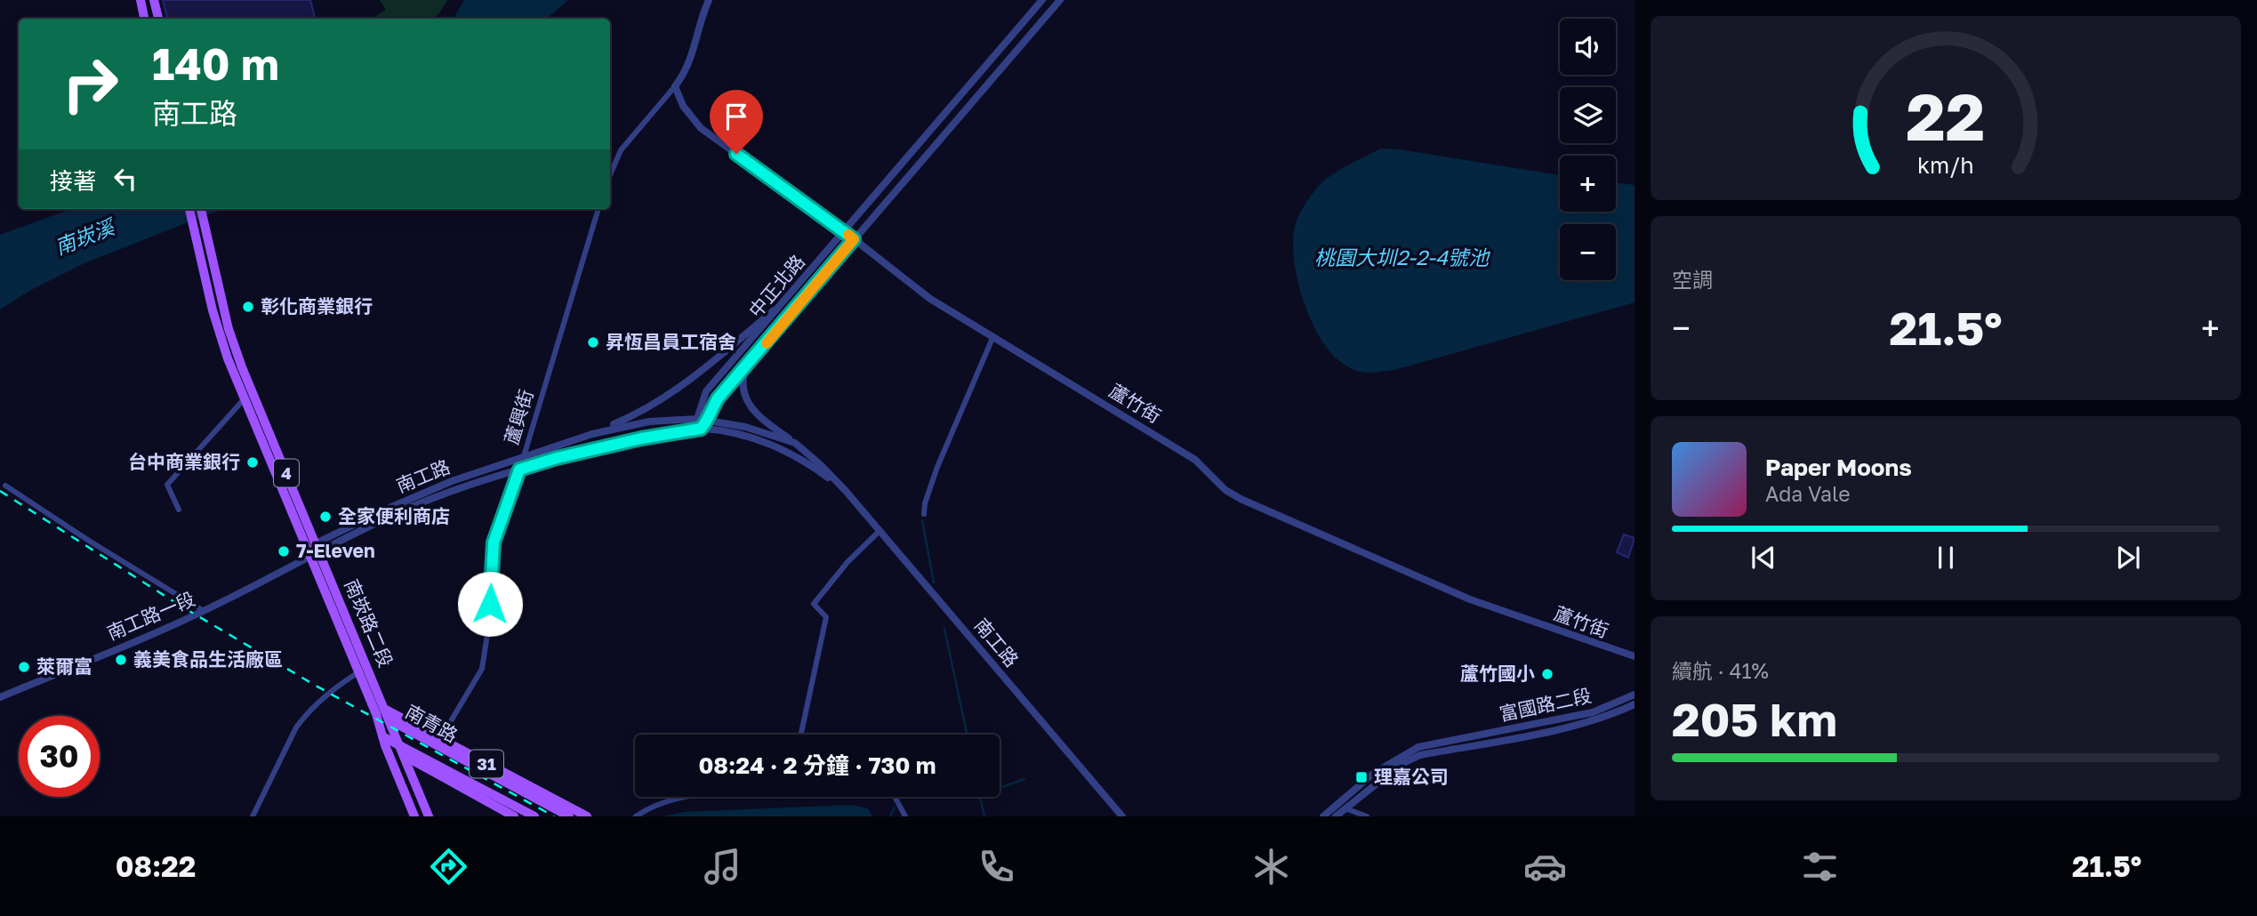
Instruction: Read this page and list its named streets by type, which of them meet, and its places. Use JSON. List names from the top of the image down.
{
  "streets": {
    "main road": [
      "4",
      "南崁路二段",
      "南青路",
      "31"
    ],
    "street": [
      "中正北路",
      "蘆竹街",
      "蘆興街",
      "南工路",
      "南工路一段",
      "富國路二段"
    ]
  },
  "crossings": [
    ["中正北路", "蘆竹街"],
    ["中正北路", "南工路"],
    ["蘆興街", "南工路"],
    ["蘆興街", "31"],
    ["南工路", "南工路一段"],
    ["南工路", "南崁路二段"],
    ["南工路一段", "南崁路二段"],
    ["南崁路二段", "南青路"],
    ["南崁路二段", "31"],
    ["南青路", "31"]
  ],
  "water": ["南崁溪", "桃園大圳2-2-4號池"],
  "places": {
    "other": [
      "彰化商業銀行",
      "昇恆昌員工宿舍",
      "台中商業銀行",
      "全家便利商店",
      "7-Eleven",
      "義美食品生活廠區",
      "萊爾富",
      "蘆竹國小"
    ],
    "transit": ["理嘉公司"]
  },
  "page": {
    "map_buttons": ["+", "−"],
    "turn": ["140 m", "南工路"],
    "then": "接著",
    "tile": [
      "空調",
      ["續航 · 41%", "205 km"]
    ],
    "heat": ["−", "21.5°", "+"],
    "song": ["Paper Moons", "Ada Vale"],
    "limit": "30",
    "trip": "08:24 · 2 分鐘 · 730 m",
    "tabs": ["08:22", "21.5°"],
    "gauge": ["22", "km/h"]
  }
}
